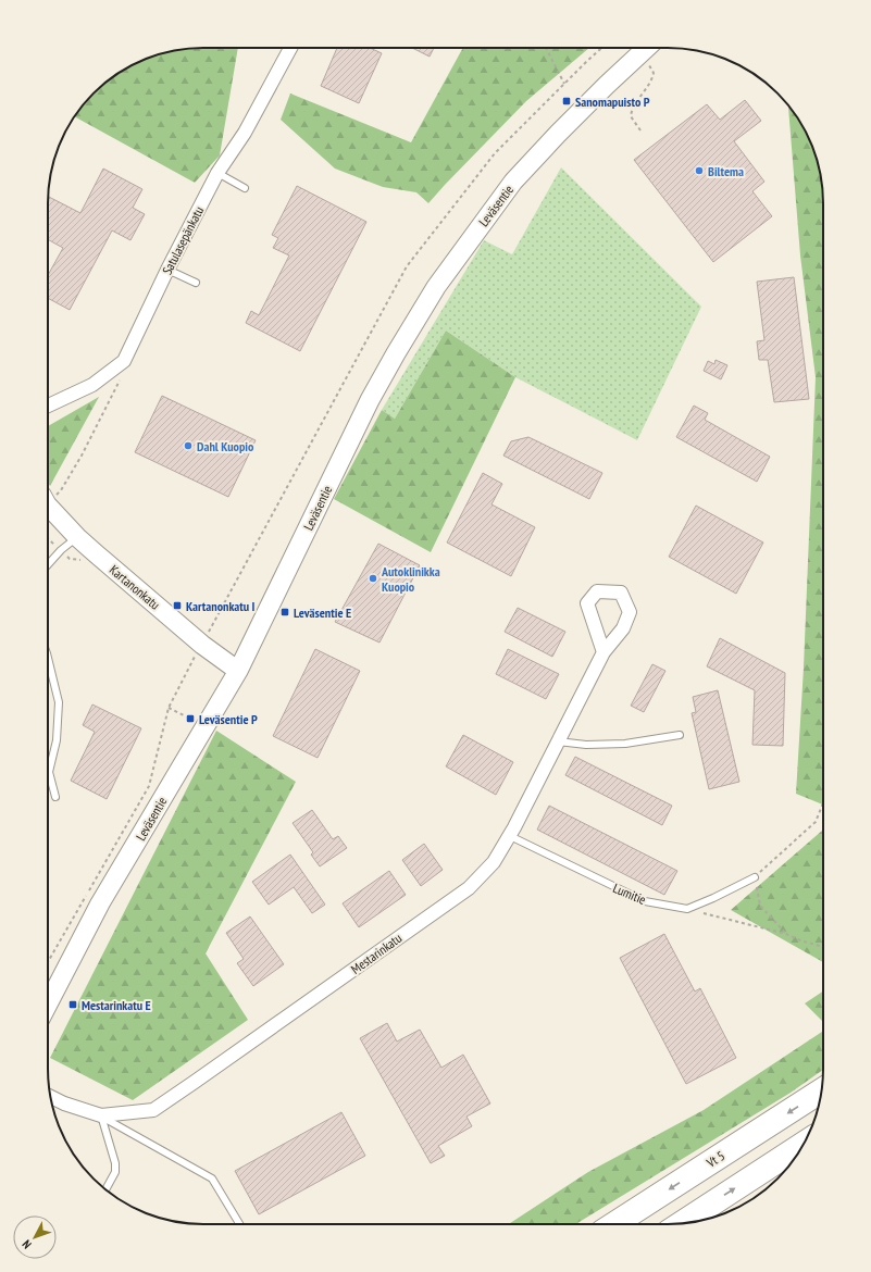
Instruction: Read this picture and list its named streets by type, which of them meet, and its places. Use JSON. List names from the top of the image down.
{
  "streets": {
    "highway": ["Vt 5"],
    "main road": ["Leväsentie", "Kartanonkatu"],
    "street": ["Satulasepänkatu", "Mestarinkatu"],
    "lane": ["Lumitie"]
  },
  "crossings": [
    ["Leväsentie", "Kartanonkatu"],
    ["Lumitie", "Mestarinkatu"]
  ],
  "places": {
    "transit": [
      "Sanomapuisto P",
      "Kartanonkatu I",
      "Leväsentie E",
      "Leväsentie P",
      "Mestarinkatu E"
    ],
    "other": ["Biltema", "Dahl Kuopio", "Autoklinikka Kuopio"]
  },
  "north": "bottom left"
}
